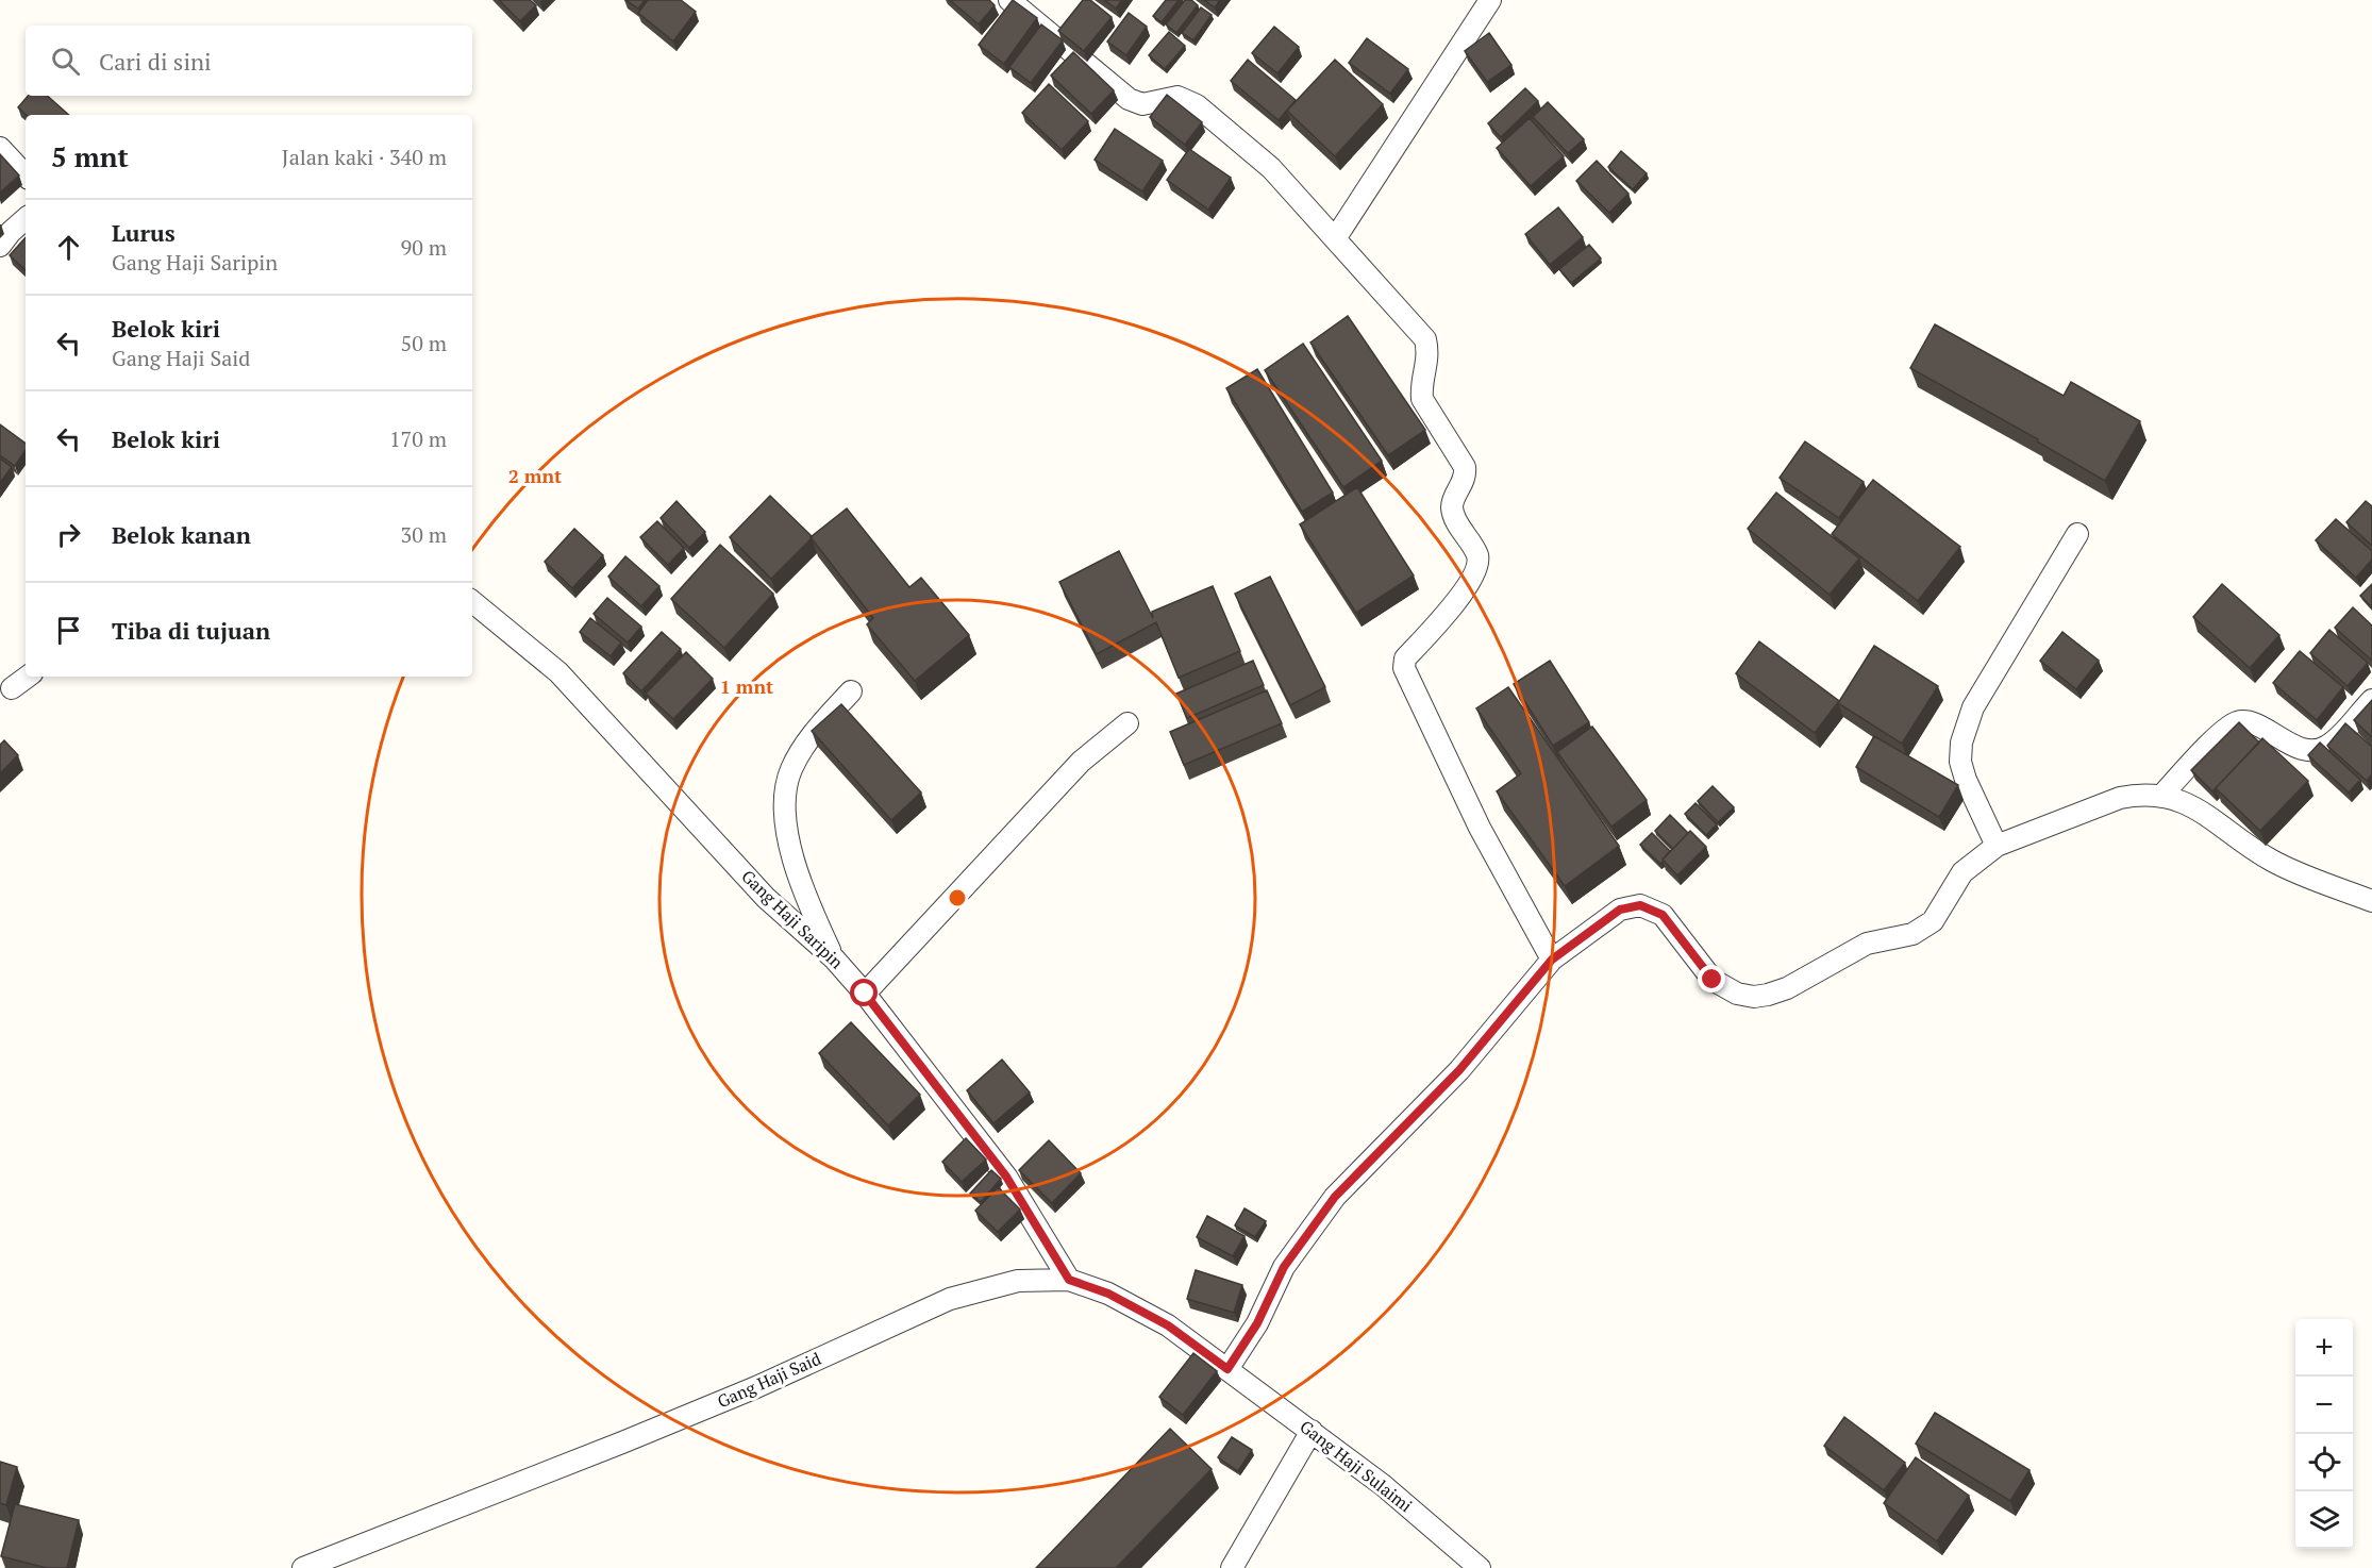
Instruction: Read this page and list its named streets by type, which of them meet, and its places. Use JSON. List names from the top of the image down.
{
  "streets": {
    "street": ["Gang Haji Saripin", "Gang Haji Said", "Gang Haji Sulaimi"]
  },
  "crossings": [
    ["Gang Haji Saripin", "Gang Haji Said"],
    ["Gang Haji Said", "Gang Haji Sulaimi"]
  ],
  "page": {
    "search": "Cari di sini",
    "heading": ["5 mnt", "Jalan kaki · 340 m"],
    "list": [
      ["Lurus", "Gang Haji Saripin", "90 m"],
      ["Belok kiri", "Gang Haji Said", "50 m"],
      ["Belok kiri", "170 m"],
      ["Belok kanan", "30 m"],
      "Tiba di tujuan"
    ],
    "map_buttons": ["+", "−"]
  },
  "rings": ["2 mnt", "1 mnt"]
}
